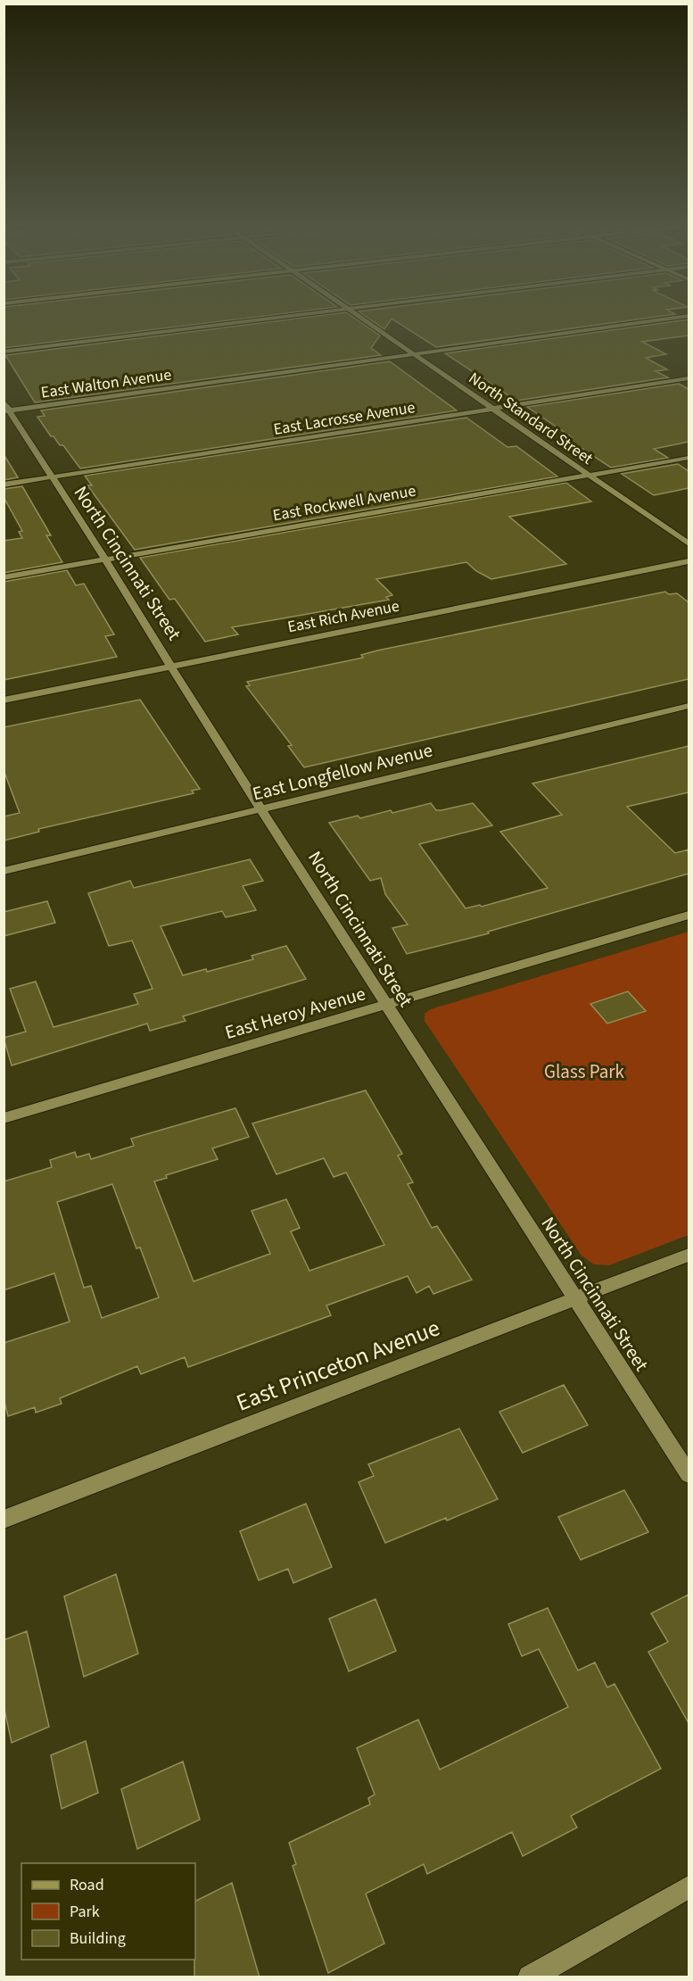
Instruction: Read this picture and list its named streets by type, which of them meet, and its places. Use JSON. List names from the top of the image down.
{
  "streets": {
    "street": [
      "East Walton Avenue",
      "East Lacrosse Avenue",
      "North Standard Street",
      "East Rockwell Avenue",
      "North Cincinnati Street",
      "East Rich Avenue",
      "East Longfellow Avenue",
      "East Heroy Avenue",
      "East Princeton Avenue"
    ]
  },
  "crossings": [
    ["East Walton Avenue", "North Standard Street"],
    ["East Walton Avenue", "North Cincinnati Street"],
    ["East Lacrosse Avenue", "North Standard Street"],
    ["East Lacrosse Avenue", "North Cincinnati Street"],
    ["North Standard Street", "East Rockwell Avenue"],
    ["East Rockwell Avenue", "North Cincinnati Street"],
    ["North Cincinnati Street", "East Rich Avenue"],
    ["North Cincinnati Street", "East Longfellow Avenue"],
    ["North Cincinnati Street", "East Heroy Avenue"],
    ["North Cincinnati Street", "East Princeton Avenue"]
  ],
  "parks": ["Glass Park"],
  "legend": ["Road", "Park", "Building"]
}
